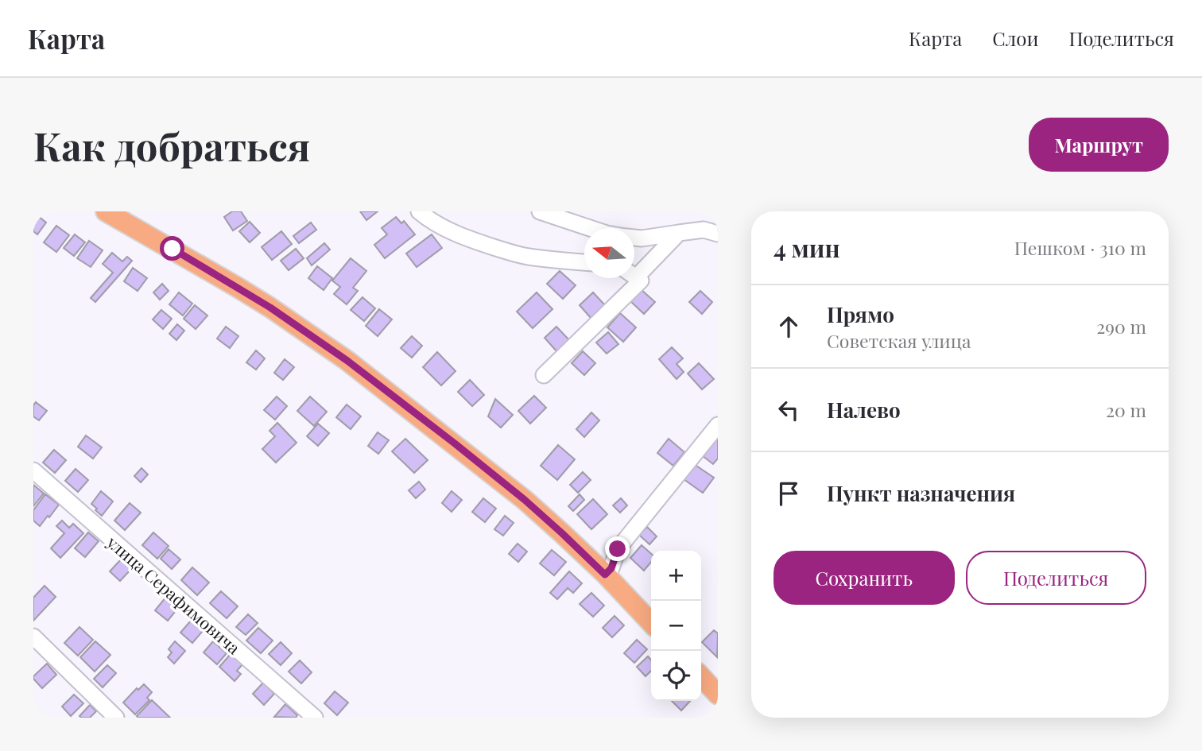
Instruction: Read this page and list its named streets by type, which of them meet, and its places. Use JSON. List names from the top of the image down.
{
  "streets": {
    "street": ["улица Серафимовича"]
  },
  "north": "left",
  "page": {
    "header": "Карта",
    "nav": ["Карта", "Слои", "Поделиться"],
    "buttons": [
      "Маршрут",
      ["Сохранить", "Поделиться"]
    ],
    "title": "Как добраться",
    "heading": ["4 мин", "Пешком · 310 m"],
    "list": [
      ["Прямо", "Советская улица", "290 m"],
      ["Налево", "20 m"],
      "Пункт назначения"
    ],
    "map_buttons": ["+", "−"]
  }
}
